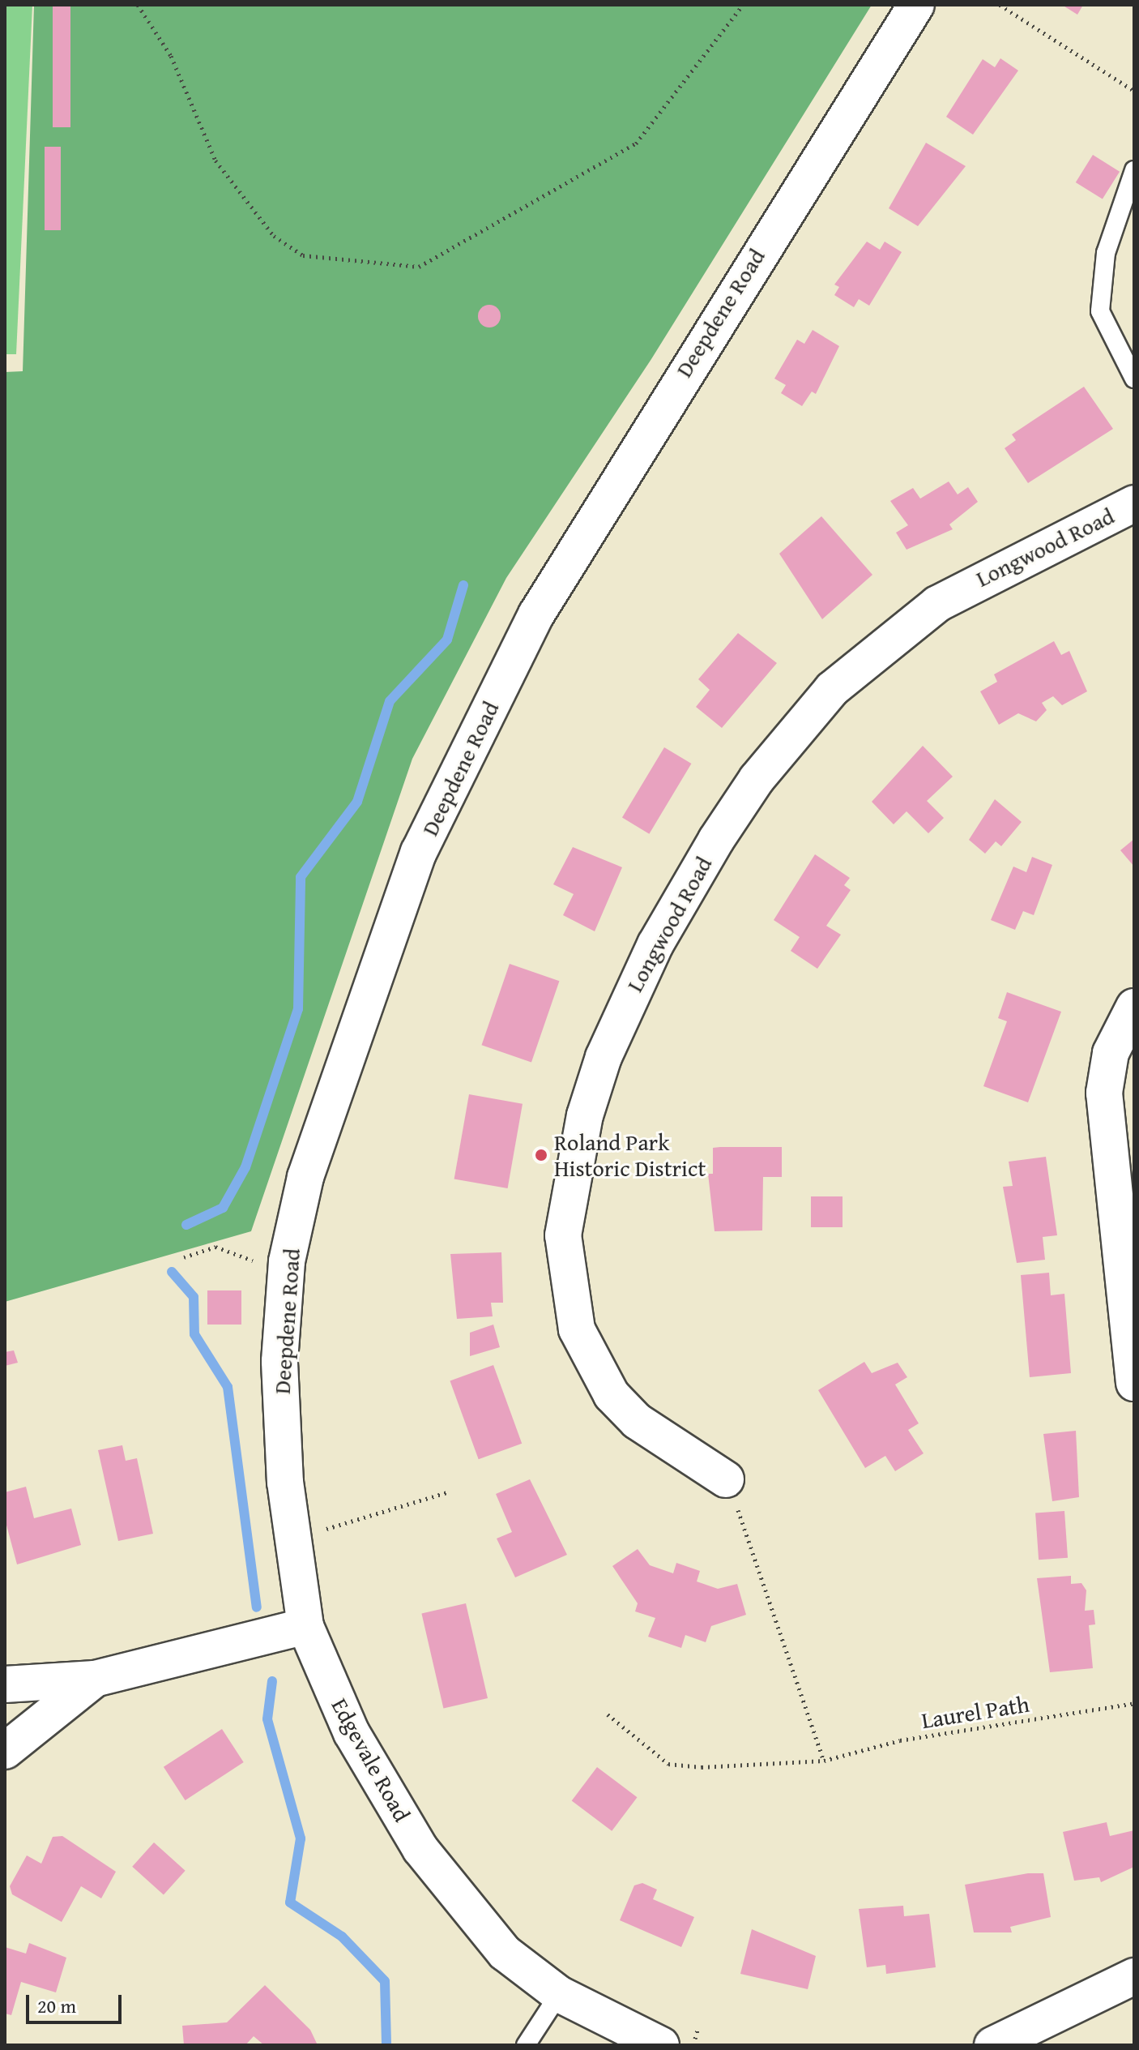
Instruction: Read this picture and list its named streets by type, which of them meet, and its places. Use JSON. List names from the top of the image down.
{
  "streets": {
    "street": ["Deepdene Road", "Longwood Road", "Edgevale Road"],
    "path": ["Laurel Path"]
  },
  "crossings": [
    ["Deepdene Road", "Edgevale Road"]
  ],
  "places": ["Roland Park Historic District"],
  "scale_bar": "20 m"
}
